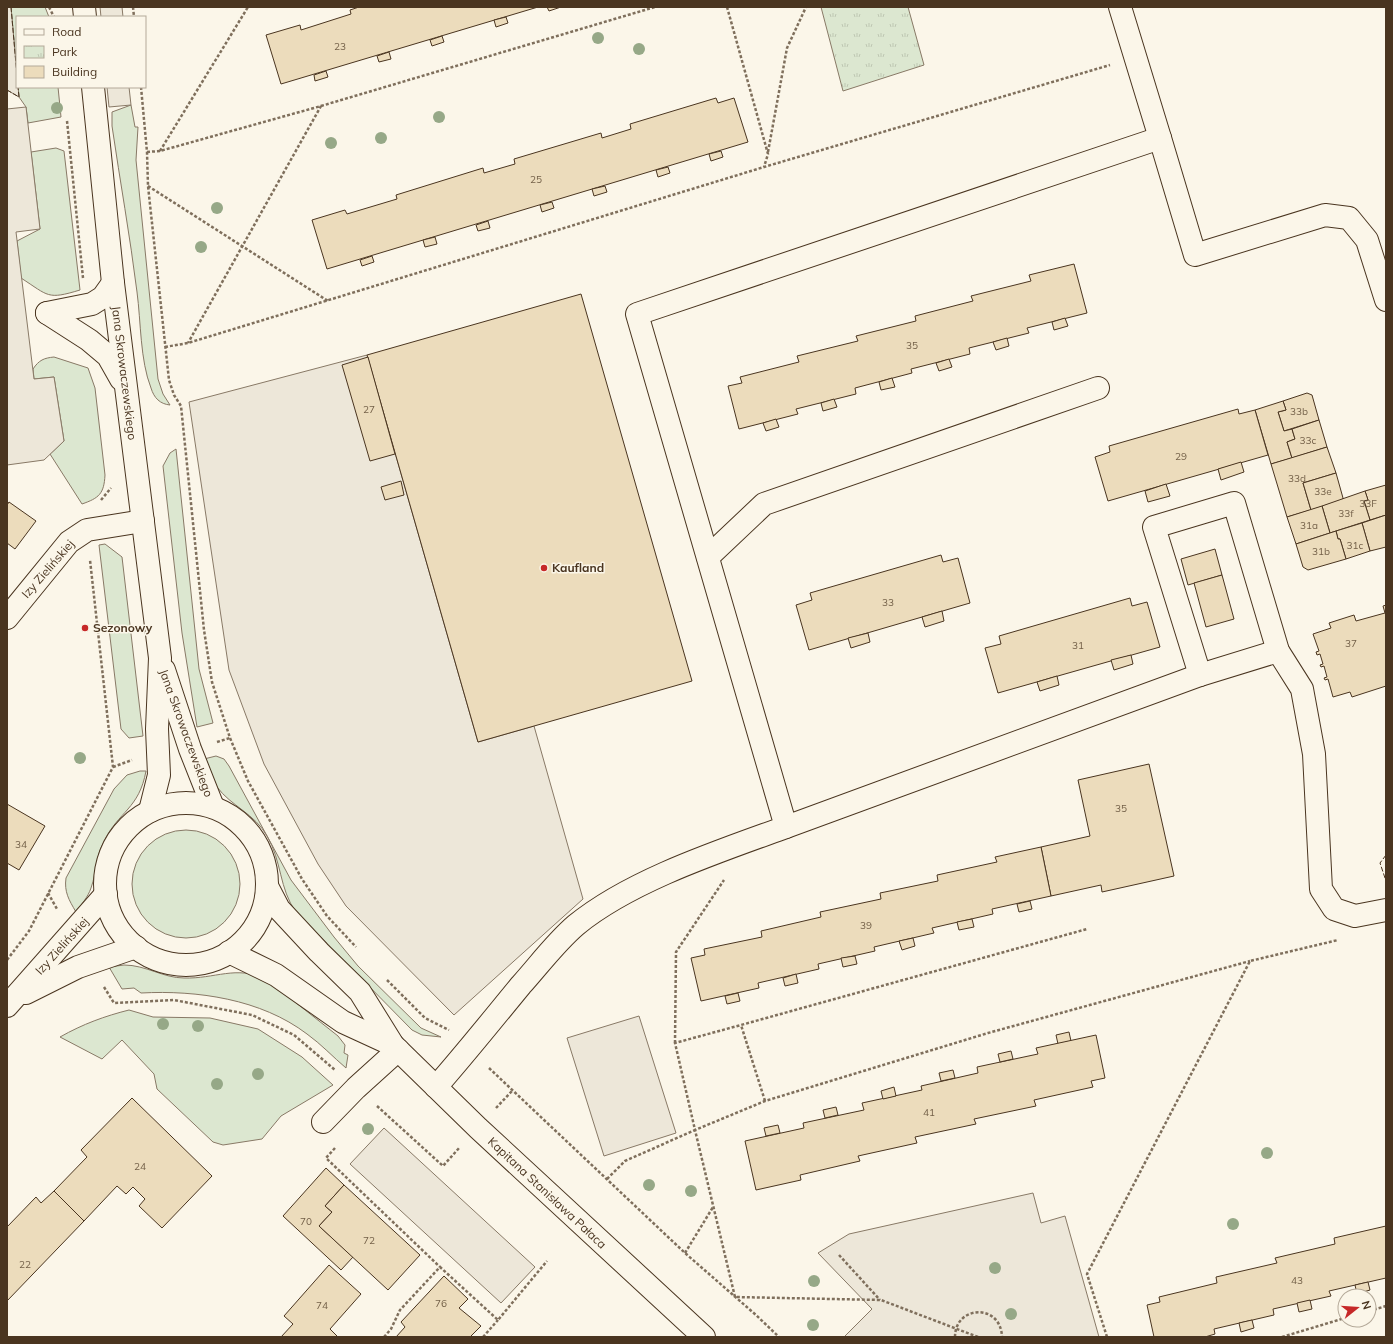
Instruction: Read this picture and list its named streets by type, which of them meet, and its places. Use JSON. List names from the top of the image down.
{
  "streets": {
    "street": ["Jana Skrowaczewskiego", "Izy Zielińskiej", "Kapitana Stanisława Pałaca"]
  },
  "crossings": [
    ["Jana Skrowaczewskiego", "Izy Zielińskiej"]
  ],
  "places": ["Kaufland", "Sezonowy"],
  "house_numbers": [
    "23",
    "25",
    "35",
    "27",
    "33b",
    "33c",
    "29",
    "33d",
    "33e",
    "33F",
    "33f",
    "31a",
    "31c",
    "31b",
    "33",
    "37",
    "31",
    "35",
    "34",
    "39",
    "41",
    "24",
    "70",
    "72",
    "22",
    "43",
    "76",
    "74"
  ],
  "legend": ["Road", "Park", "Building"],
  "north": "right"
}
